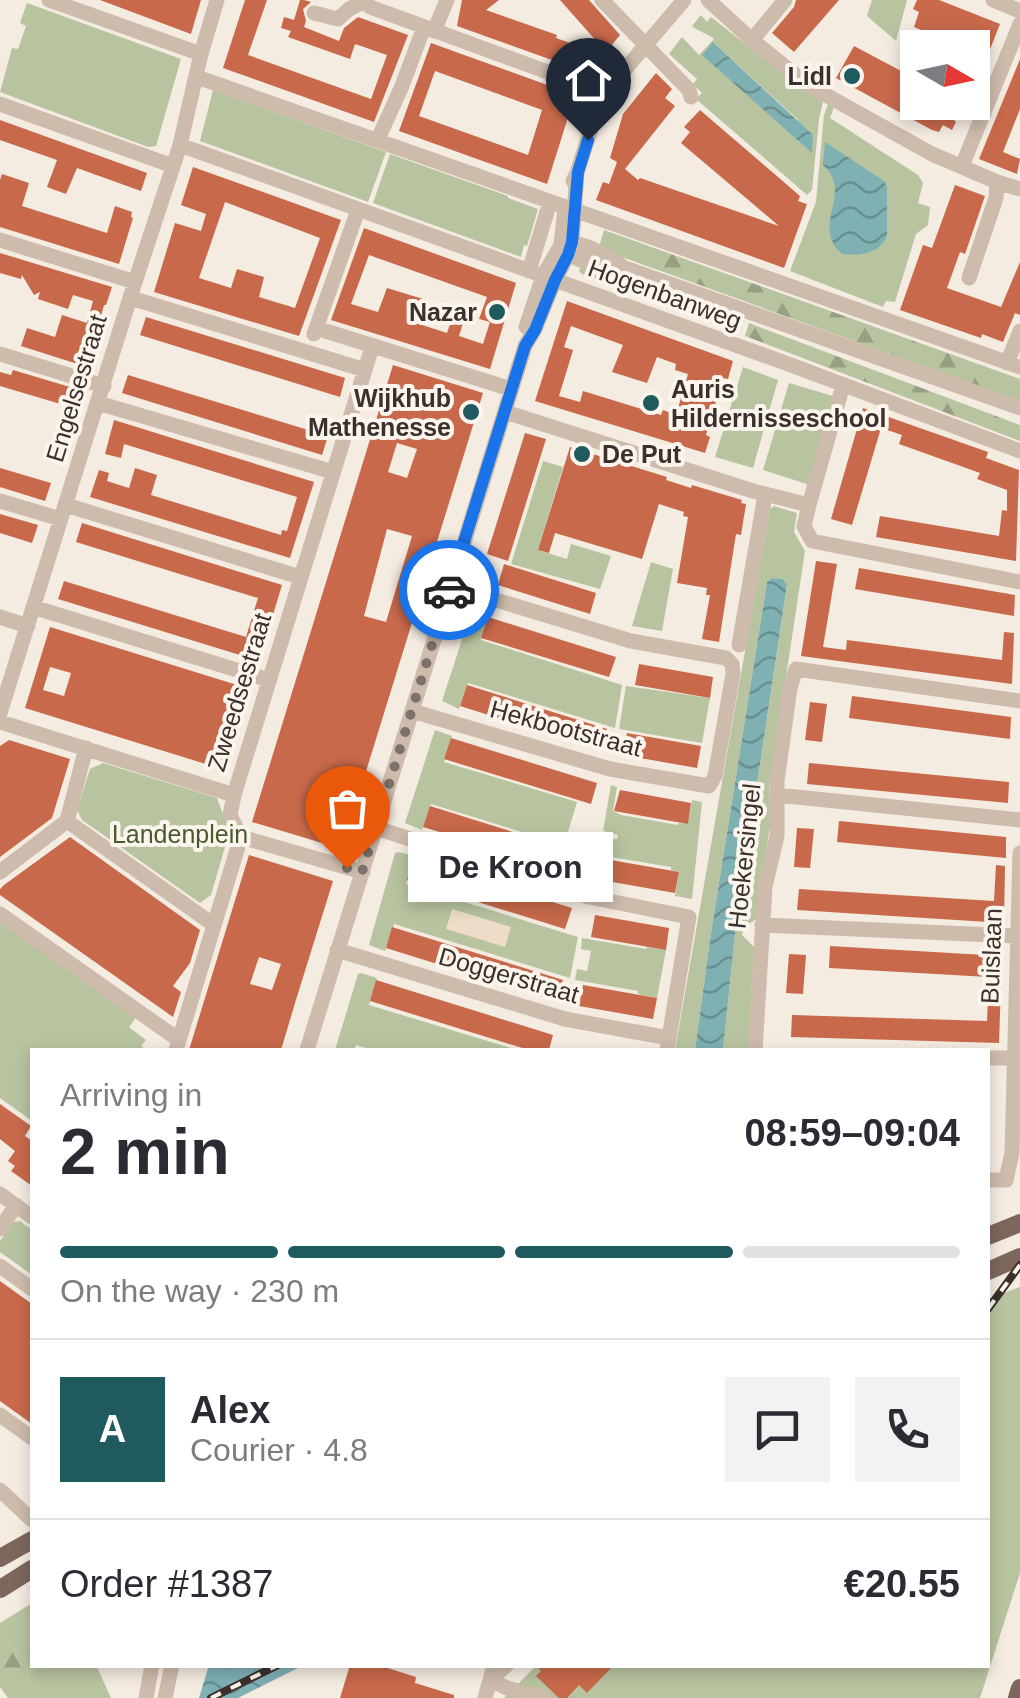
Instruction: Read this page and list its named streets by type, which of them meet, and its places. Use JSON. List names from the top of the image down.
{
  "streets": {
    "street": [
      "Hogenbanweg",
      "Engelsestraat",
      "Zweedsestraat",
      "Hekbootstraat",
      "Hoekersingel",
      "Buislaan",
      "Doggerstraat"
    ]
  },
  "crossings": [
    ["Hogenbanweg", "Engelsestraat"],
    ["Hekbootstraat", "Hoekersingel"],
    ["Hoekersingel", "Doggerstraat"]
  ],
  "parks": ["Landenplein"],
  "places": [
    "Lidl",
    "Nazar",
    "Auris Hildernisseschool",
    "Wijkhub Mathenesse",
    "De Put",
    "De Kroon"
  ],
  "north": "right",
  "page": {
    "bubble": "De Kroon",
    "heading": ["2 min", "Arriving in", "08:59–09:04"],
    "panel": [
      "Alex",
      "Courier · 4.8",
      "Order #1387",
      "€20.55"
    ],
    "bar": "On the way · 230 m",
    "round": "A"
  }
}
